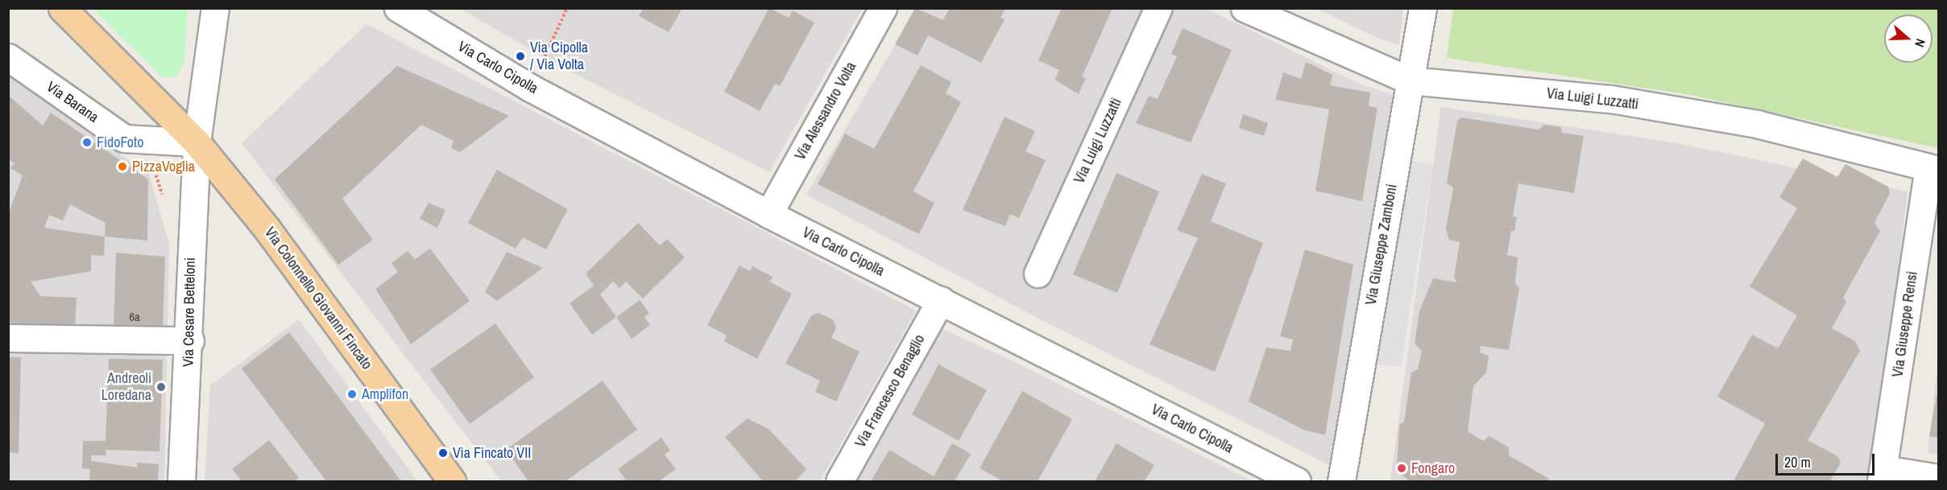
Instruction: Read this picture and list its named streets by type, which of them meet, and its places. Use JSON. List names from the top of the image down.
{
  "streets": {
    "main road": ["Via Colonnello Giovanni Fincato"],
    "street": [
      "Via Carlo Cipolla",
      "Via Luigi Luzzatti",
      "Via Barana",
      "Via Alessandro Volta",
      "Via Giuseppe Zamboni",
      "Via Cesare Betteloni",
      "Via Giuseppe Rensi",
      "Via Francesco Benaglio"
    ]
  },
  "crossings": [
    ["Via Carlo Cipolla", "Via Alessandro Volta"],
    ["Via Carlo Cipolla", "Via Francesco Benaglio"],
    ["Via Luigi Luzzatti", "Via Giuseppe Zamboni"],
    ["Via Luigi Luzzatti", "Via Giuseppe Rensi"],
    ["Via Colonnello Giovanni Fincato", "Via Cesare Betteloni"]
  ],
  "places": [
    "Via Cipolla / Via Volta",
    "FidoFoto",
    "PizzaVoglia",
    "Andreoli Loredana",
    "Amplifon",
    "Via Fincato VII",
    "Fongaro"
  ],
  "house_numbers": ["6a"],
  "scale_bar": "20 m",
  "north": "right"
}
